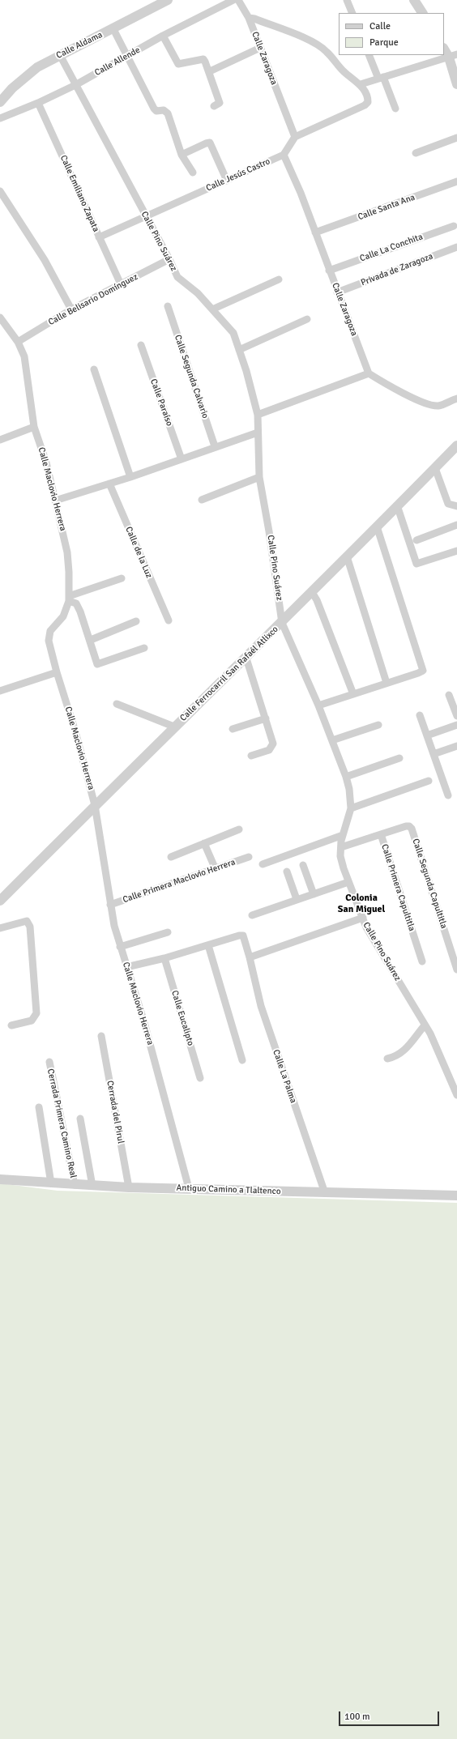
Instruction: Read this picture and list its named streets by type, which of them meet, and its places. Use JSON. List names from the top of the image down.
{
  "streets": {
    "street": [
      "Calle Aldama",
      "Calle Zaragoza",
      "Calle Allende",
      "Calle Jesús Castro",
      "Calle Emiliano Zapata",
      "Calle Santa Ana",
      "Calle Pino Suárez",
      "Calle La Conchita",
      "Privada de Zaragoza",
      "Calle Belisario Domínguez",
      "Calle Segunda Calvario",
      "Calle Paraíso",
      "Calle Maclovio Herrera",
      "Calle de la Luz",
      "Calle Ferrocarril San Rafaél Atlixco",
      "Calle Primera Maclovio Herrera",
      "Calle Segunda Capultitla",
      "Calle Primera Capultitla",
      "Calle Eucalipto",
      "Calle La Palma",
      "Cerrada del Pirul",
      "Cerrada Primera Camino Real",
      "Antiguo Camino a Tlaltenco"
    ]
  },
  "crossings": [
    ["Calle Aldama", "Calle Pino Suárez"],
    ["Calle Zaragoza", "Calle Jesús Castro"],
    ["Calle Zaragoza", "Calle Santa Ana"],
    ["Calle Zaragoza", "Calle La Conchita"],
    ["Calle Zaragoza", "Privada de Zaragoza"],
    ["Calle Allende", "Calle Emiliano Zapata"],
    ["Calle Allende", "Calle Pino Suárez"],
    ["Calle Jesús Castro", "Calle Emiliano Zapata"],
    ["Calle Jesús Castro", "Calle Pino Suárez"],
    ["Calle Emiliano Zapata", "Calle Belisario Domínguez"],
    ["Calle Pino Suárez", "Calle Belisario Domínguez"],
    ["Calle Pino Suárez", "Calle Ferrocarril San Rafaél Atlixco"],
    ["Calle Pino Suárez", "Calle Primera Capultitla"],
    ["Calle Belisario Domínguez", "Calle Maclovio Herrera"],
    ["Calle Maclovio Herrera", "Calle Ferrocarril San Rafaél Atlixco"],
    ["Calle Maclovio Herrera", "Calle Primera Maclovio Herrera"],
    ["Calle Maclovio Herrera", "Antiguo Camino a Tlaltenco"],
    ["Calle Segunda Capultitla", "Calle Primera Capultitla"],
    ["Calle La Palma", "Antiguo Camino a Tlaltenco"],
    ["Cerrada del Pirul", "Antiguo Camino a Tlaltenco"],
    ["Cerrada Primera Camino Real", "Antiguo Camino a Tlaltenco"]
  ],
  "districts": ["Colonia San Miguel"],
  "legend": ["Calle", "Parque"],
  "scale_bar": "100 m"
}
